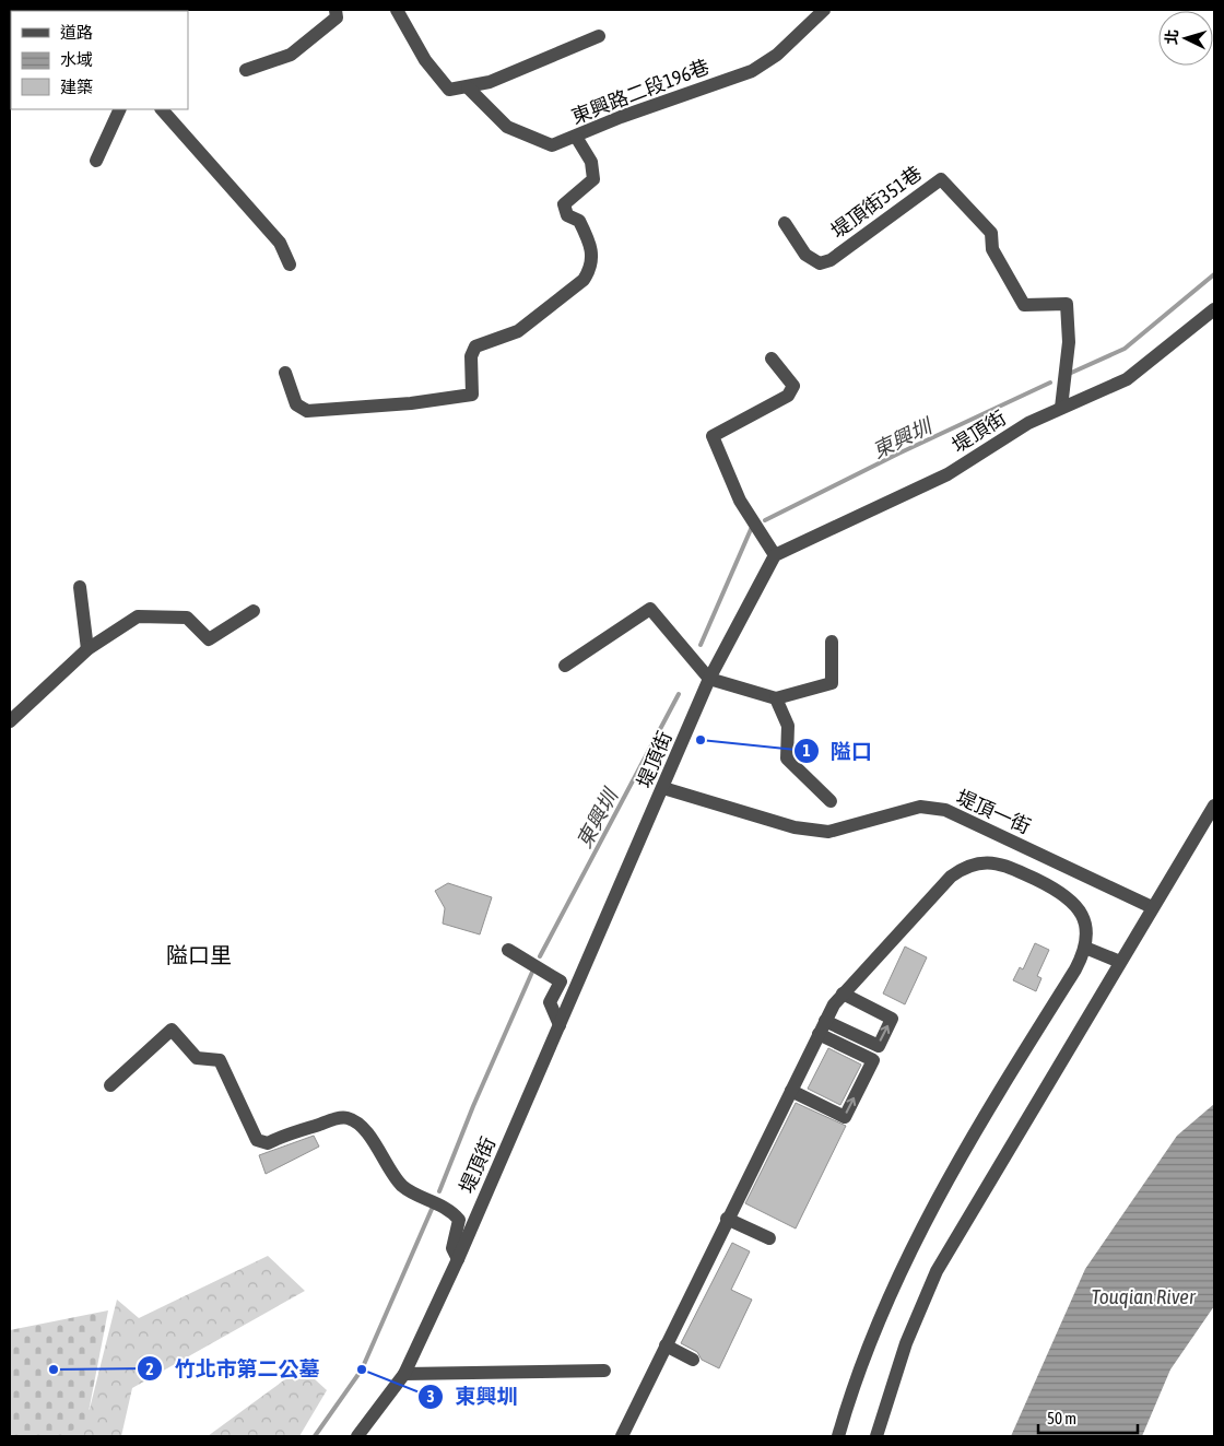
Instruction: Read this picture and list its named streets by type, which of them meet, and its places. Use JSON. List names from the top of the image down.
{
  "streets": {
    "street": [
      "東興路二段196巷",
      "堤頂街351巷",
      "堤頂街",
      "堤頂一街"
    ]
  },
  "crossings": [
    ["堤頂街351巷", "堤頂街"],
    ["堤頂街", "堤頂一街"]
  ],
  "districts": ["隘口里"],
  "water": ["東興圳", "Touqian River"],
  "places": ["隘口", "竹北市第二公墓", "東興圳"],
  "legend": ["道路", "水域", "建築"],
  "scale_bar": "50 m",
  "north": "left"
}
